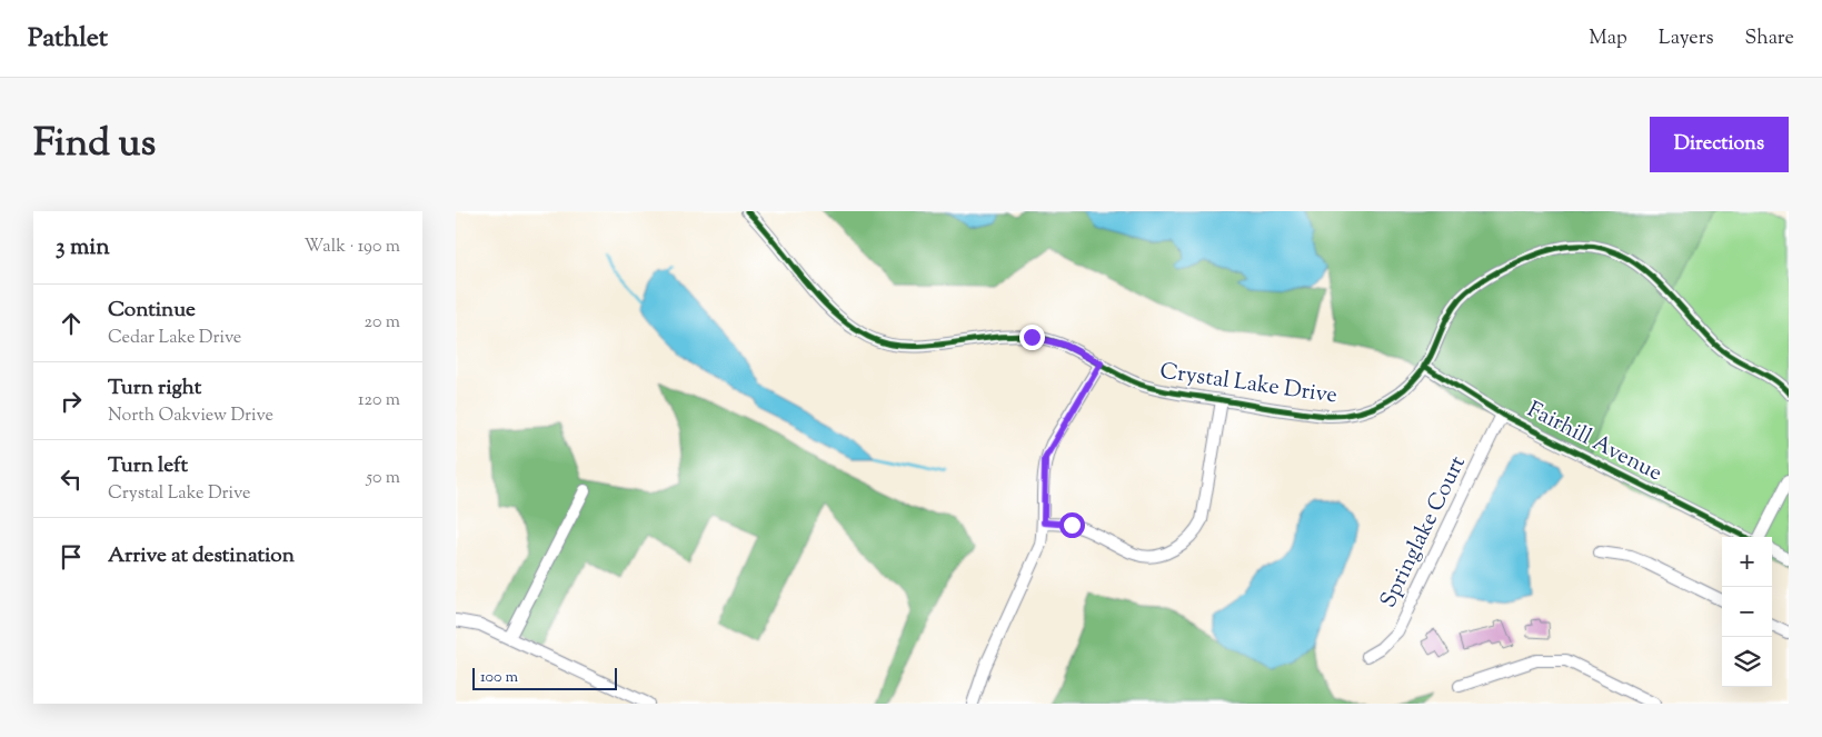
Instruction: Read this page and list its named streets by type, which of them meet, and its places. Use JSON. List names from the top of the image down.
{
  "streets": {
    "street": ["Crystal Lake Drive", "Fairhill Avenue", "Springlake Court"]
  },
  "crossings": [
    ["Crystal Lake Drive", "Fairhill Avenue"],
    ["Fairhill Avenue", "Springlake Court"]
  ],
  "scale_bar": "100 m",
  "page": {
    "header": "Pathlet",
    "nav": ["Map", "Layers", "Share"],
    "title": "Find us",
    "buttons": "Directions",
    "heading": ["3 min", "Walk · 190 m"],
    "list": [
      ["Continue", "Cedar Lake Drive", "20 m"],
      ["Turn right", "North Oakview Drive", "120 m"],
      ["Turn left", "Crystal Lake Drive", "50 m"],
      "Arrive at destination"
    ],
    "map_buttons": ["+", "−"],
    "scale": "100 m"
  }
}
